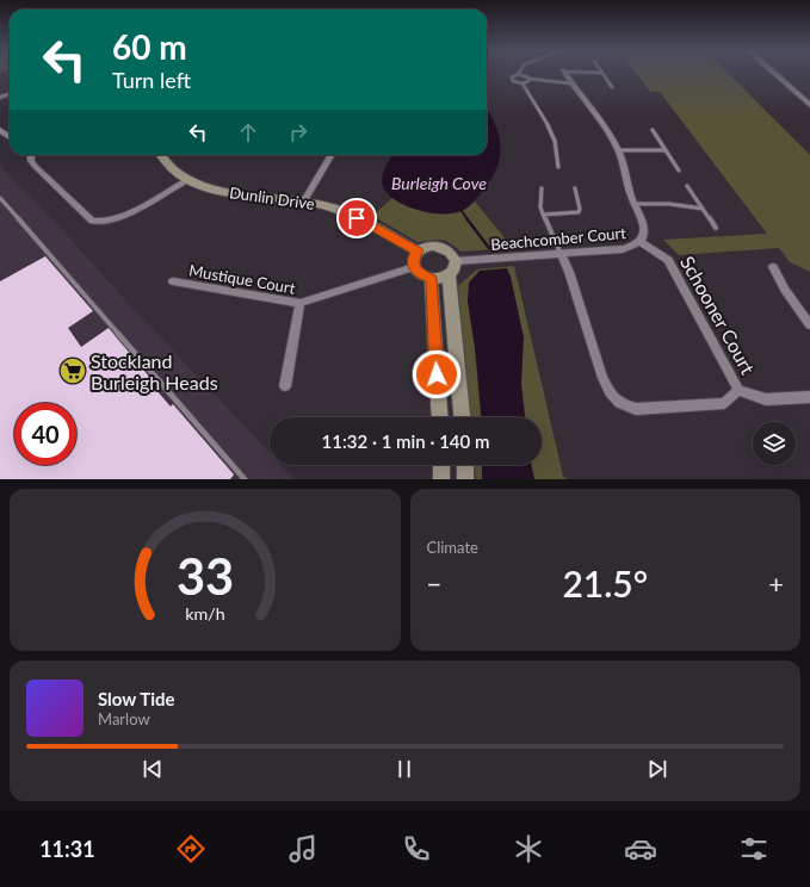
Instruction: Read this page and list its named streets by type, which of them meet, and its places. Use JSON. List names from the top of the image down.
{
  "streets": {
    "street": [
      "Dunlin Drive",
      "Beachcomber Court",
      "Mustique Court",
      "Schooner Court"
    ]
  },
  "crossings": [
    ["Dunlin Drive", "Beachcomber Court"],
    ["Dunlin Drive", "Mustique Court"],
    ["Beachcomber Court", "Mustique Court"],
    ["Beachcomber Court", "Schooner Court"]
  ],
  "water": ["Burleigh Cove"],
  "places": {
    "supermarket": ["Stockland Burleigh Heads"]
  },
  "page": {
    "turn": ["60 m", "Turn left"],
    "limit": "40",
    "trip": "11:32 · 1 min · 140 m",
    "tile": "Climate",
    "heat": ["−", "21.5°", "+"],
    "song": ["Slow Tide", "Marlow"],
    "tabs": "11:31",
    "gauge": ["33", "km/h"]
  }
}
